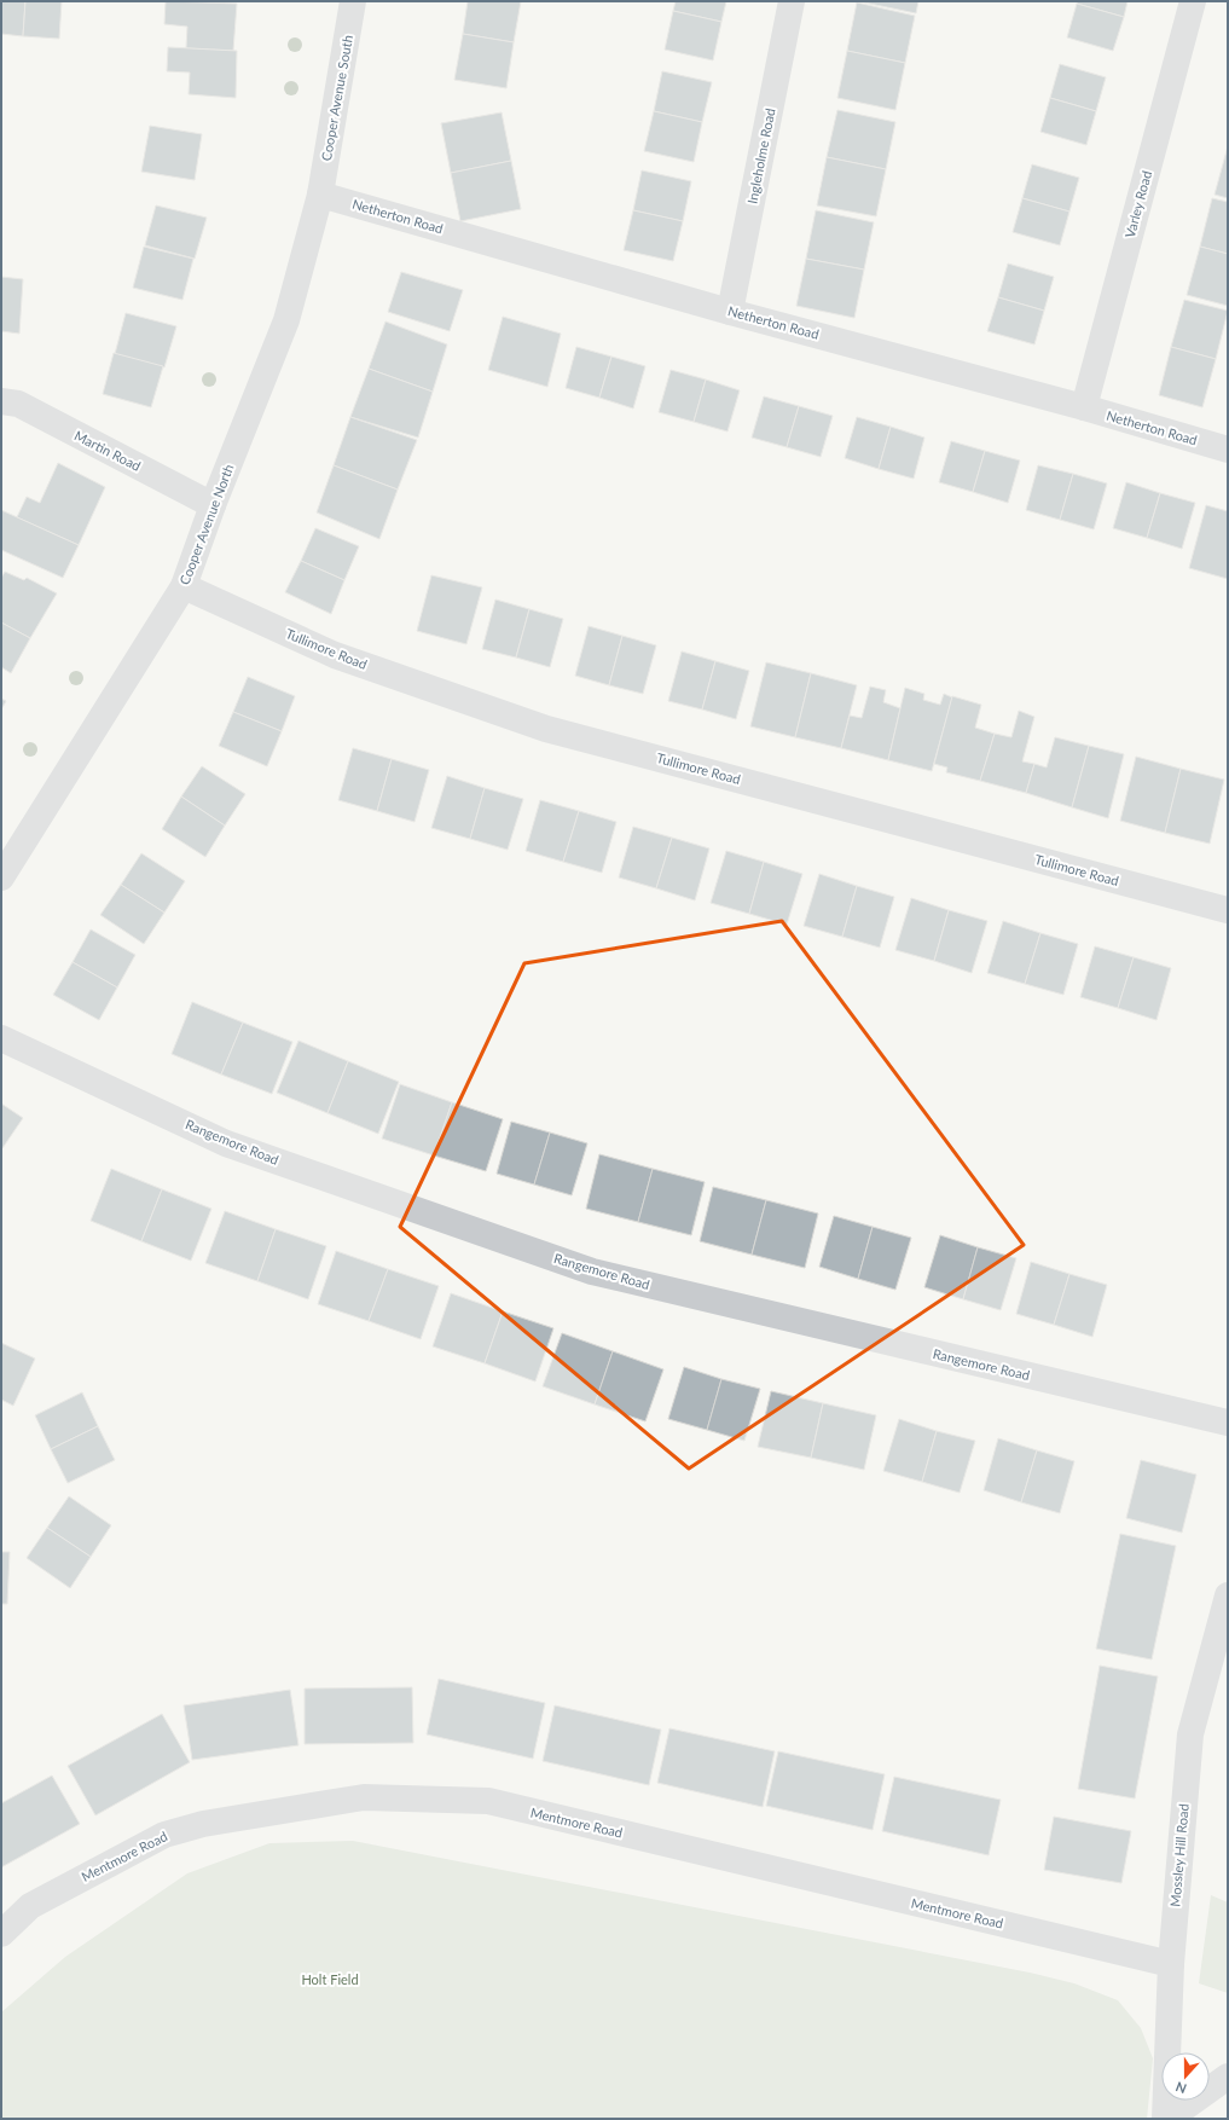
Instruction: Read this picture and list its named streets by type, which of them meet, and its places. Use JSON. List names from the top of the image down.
{
  "streets": {
    "street": [
      "Cooper Avenue South",
      "Ingleholme Road",
      "Varley Road",
      "Netherton Road",
      "Martin Road",
      "Cooper Avenue North",
      "Tullimore Road",
      "Rangemore Road",
      "Mentmore Road",
      "Mossley Hill Road"
    ]
  },
  "crossings": [
    ["Cooper Avenue South", "Netherton Road"],
    ["Cooper Avenue South", "Cooper Avenue North"],
    ["Ingleholme Road", "Netherton Road"],
    ["Varley Road", "Netherton Road"],
    ["Netherton Road", "Cooper Avenue North"],
    ["Martin Road", "Cooper Avenue North"],
    ["Cooper Avenue North", "Tullimore Road"],
    ["Mentmore Road", "Mossley Hill Road"]
  ],
  "parks": ["Holt Field"],
  "north": "bottom"
}
